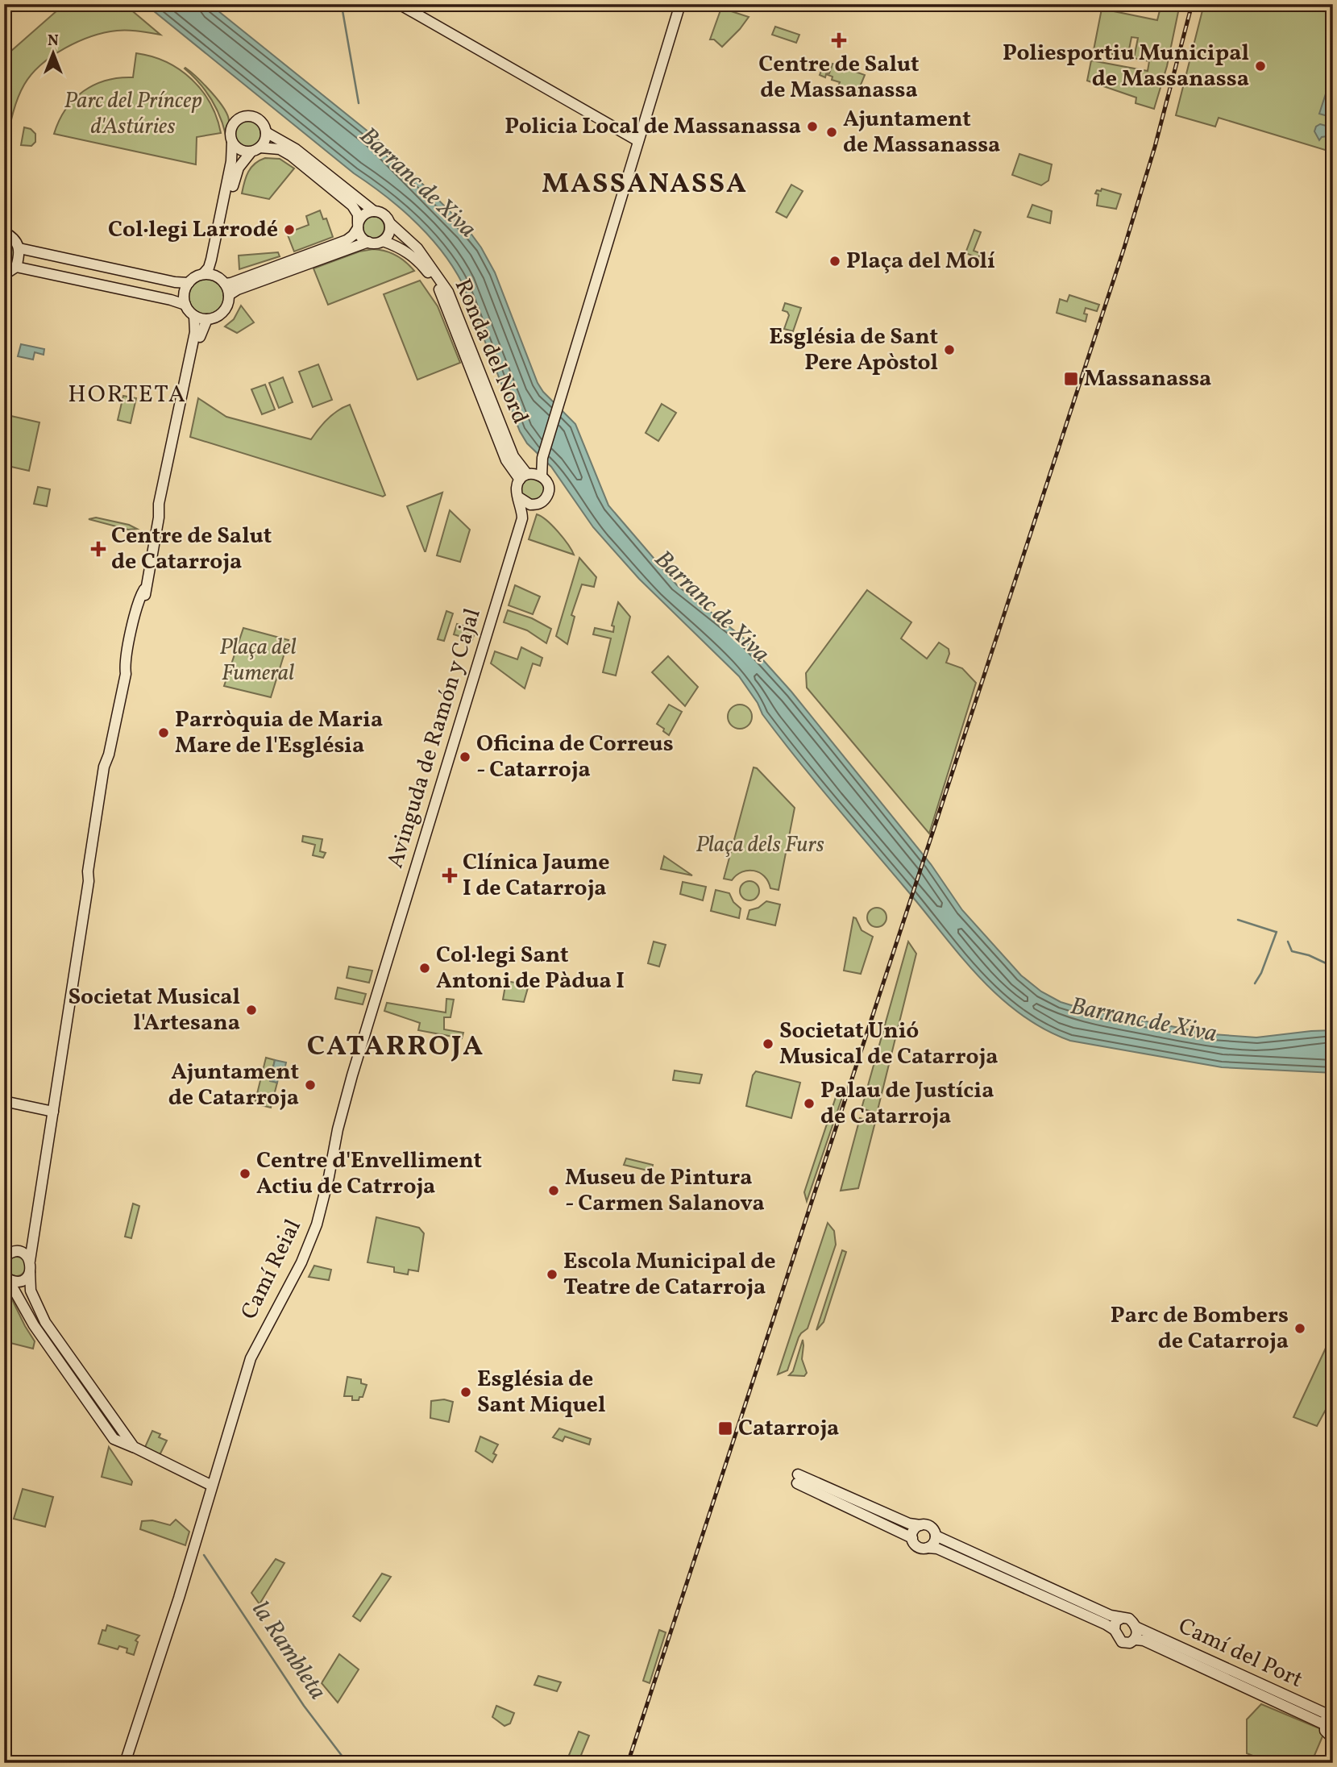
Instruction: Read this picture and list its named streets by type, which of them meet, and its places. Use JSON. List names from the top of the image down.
{
  "streets": {
    "street": [
      "Ronda del Nord",
      "Avinguda de Ramón y Cajal",
      "Camí Reial",
      "Camí del Port"
    ]
  },
  "crossings": [
    ["Ronda del Nord", "Avinguda de Ramón y Cajal"],
    ["Avinguda de Ramón y Cajal", "Camí Reial"]
  ],
  "districts": ["MASSANASSA", "HORTETA", "CATARROJA"],
  "water": ["Barranc de Xiva", "la Rambleta"],
  "parks": ["Parc del Príncep d'Astúries", "Plaça del Fumeral", "Plaça dels Furs"],
  "places": {
    "health": ["Centre de Salut de Massanassa", "Centre de Salut de Catarroja", "Clínica Jaume I de Catarroja"],
    "other": [
      "Poliesportiu Municipal de Massanassa",
      "Policia Local de Massanassa",
      "Ajuntament de Massanassa",
      "Col·legi Larrodé",
      "Plaça del Molí",
      "Església de Sant Pere Apòstol",
      "Parròquia de Maria Mare de l'Església",
      "Oficina de Correus - Catarroja",
      "Col·legi Sant Antoni de Pàdua I",
      "Societat Musical l'Artesana",
      "Societat Unió Musical de Catarroja",
      "Ajuntament de Catarroja",
      "Palau de Justícia de Catarroja",
      "Centre d'Envelliment Actiu de Catrroja",
      "Museu de Pintura - Carmen Salanova",
      "Escola Municipal de Teatre de Catarroja",
      "Parc de Bombers de Catarroja",
      "Església de Sant Miquel"
    ],
    "transit": ["Massanassa", "Catarroja"]
  },
  "north": "top"
}
